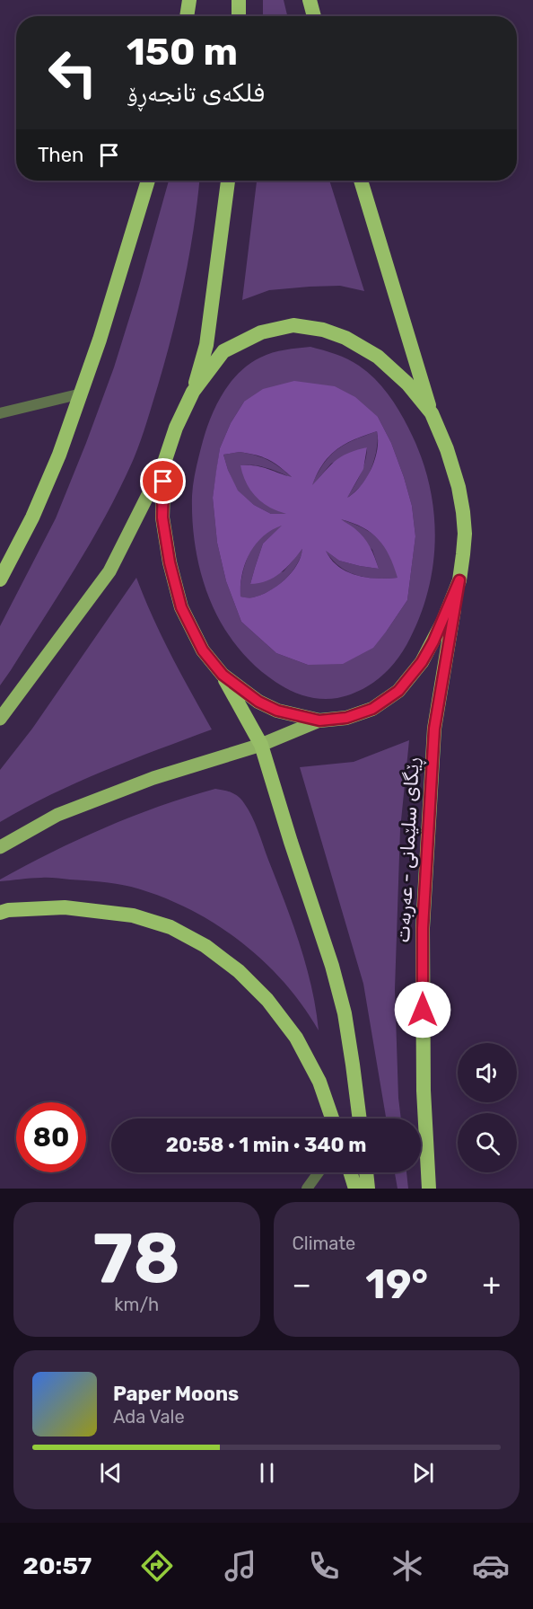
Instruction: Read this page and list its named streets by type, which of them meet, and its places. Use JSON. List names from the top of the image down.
{
  "streets": {
    "highway": ["ڕێگای سلێمانی - عەربەت"]
  },
  "page": {
    "turn": ["150 m", "فلکەی تانجەڕۆ"],
    "then": "Then",
    "limit": "80",
    "trip": "20:58 · 1 min · 340 m",
    "tile": [
      ["78", "km/h"],
      "Climate"
    ],
    "heat": ["−", "19°", "+"],
    "song": ["Paper Moons", "Ada Vale"],
    "tabs": "20:57"
  }
}
